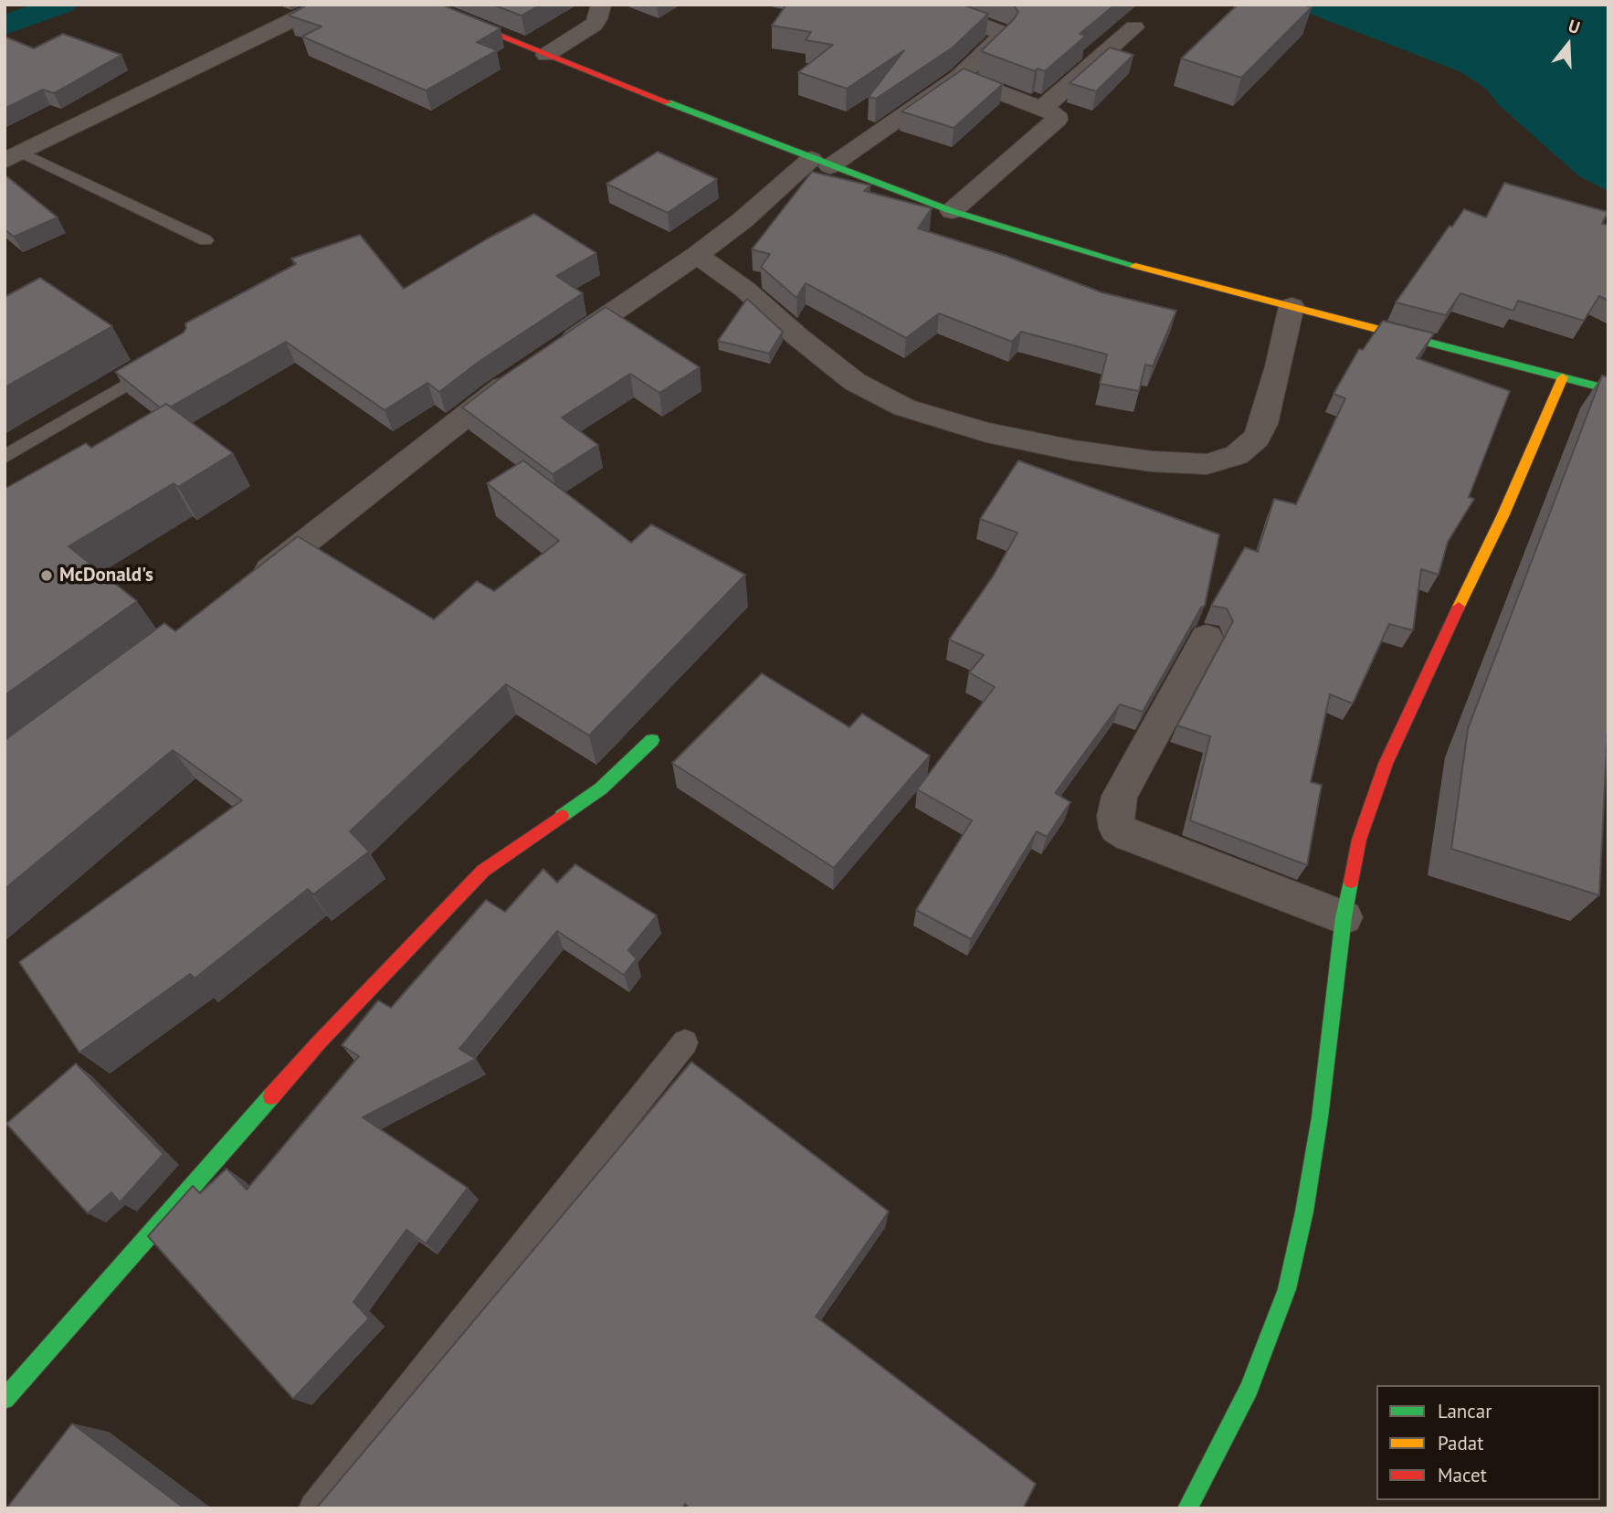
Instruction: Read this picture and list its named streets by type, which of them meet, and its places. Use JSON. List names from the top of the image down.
{
  "places": ["McDonald's"],
  "legend": ["Lancar", "Padat", "Macet"],
  "north": "top"
}
